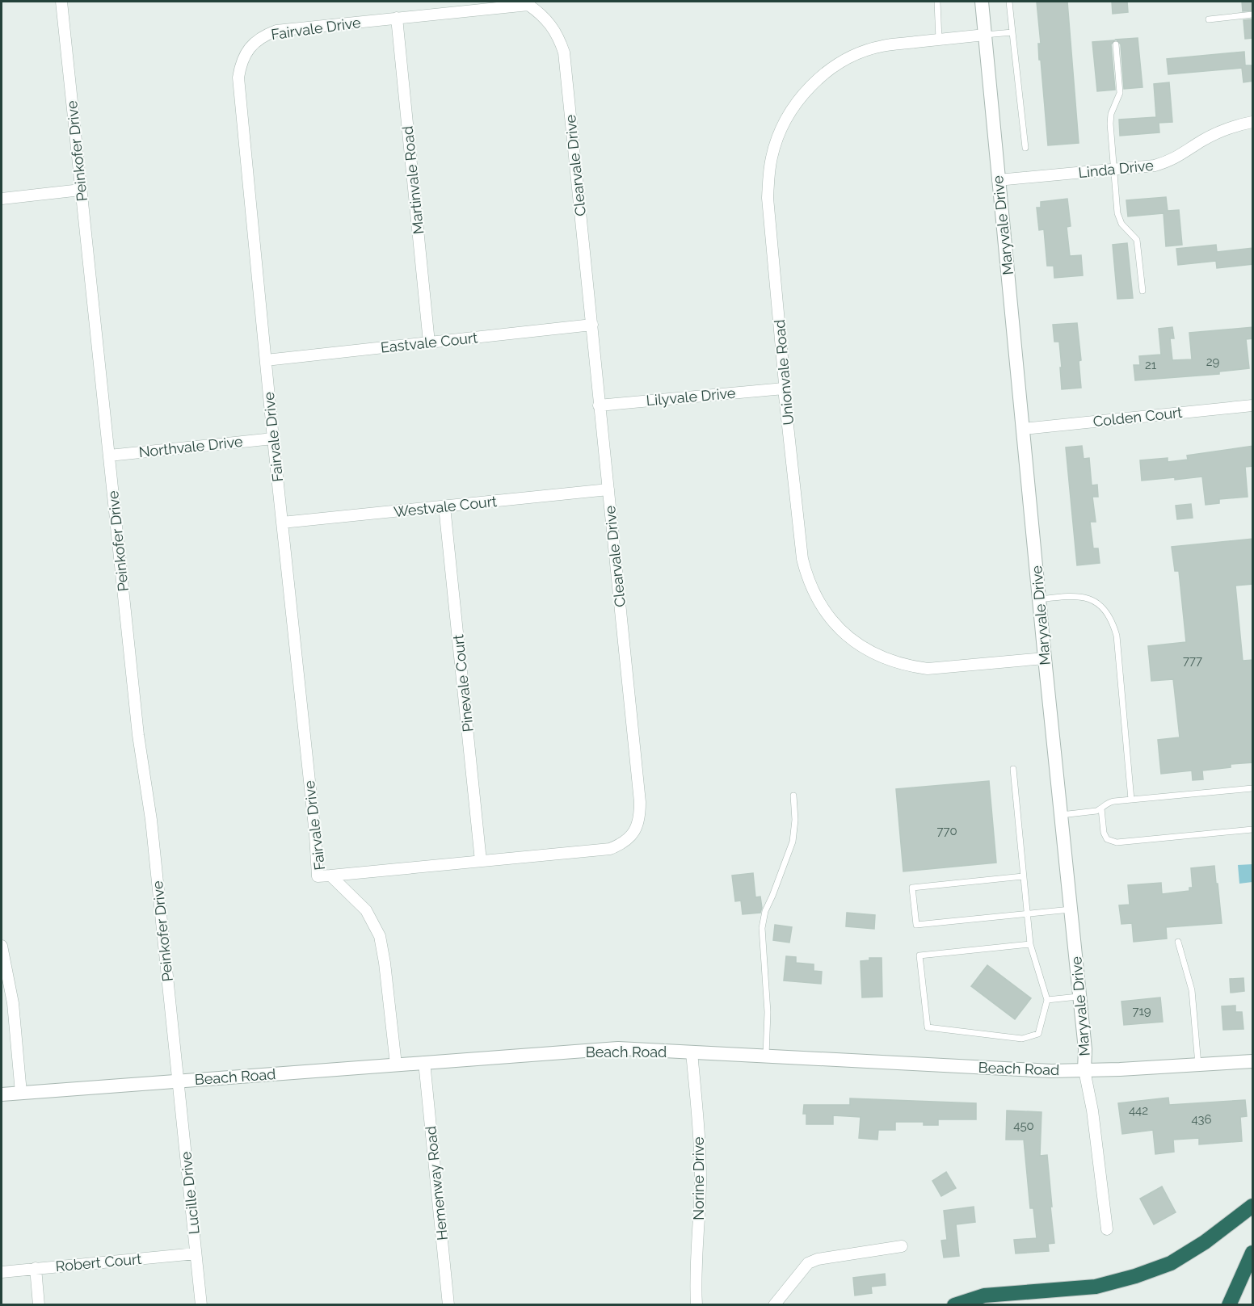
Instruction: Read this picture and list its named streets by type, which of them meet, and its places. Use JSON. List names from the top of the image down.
{
  "streets": {
    "street": [
      "Fairvale Drive",
      "Peinkofer Drive",
      "Clearvale Drive",
      "Linda Drive",
      "Martinvale Road",
      "Maryvale Drive",
      "Eastvale Court",
      "Unionvale Road",
      "Lilyvale Drive",
      "Colden Court",
      "Northvale Drive",
      "Westvale Court",
      "Pinevale Court",
      "Beach Road",
      "Norine Drive",
      "Hemenway Road",
      "Lucille Drive",
      "Robert Court"
    ]
  },
  "crossings": [
    ["Fairvale Drive", "Clearvale Drive"],
    ["Fairvale Drive", "Martinvale Road"],
    ["Fairvale Drive", "Eastvale Court"],
    ["Fairvale Drive", "Northvale Drive"],
    ["Fairvale Drive", "Westvale Court"],
    ["Fairvale Drive", "Beach Road"],
    ["Peinkofer Drive", "Northvale Drive"],
    ["Peinkofer Drive", "Beach Road"],
    ["Peinkofer Drive", "Lucille Drive"],
    ["Clearvale Drive", "Eastvale Court"],
    ["Clearvale Drive", "Lilyvale Drive"],
    ["Clearvale Drive", "Westvale Court"],
    ["Clearvale Drive", "Pinevale Court"],
    ["Linda Drive", "Maryvale Drive"],
    ["Martinvale Road", "Eastvale Court"],
    ["Maryvale Drive", "Unionvale Road"],
    ["Maryvale Drive", "Colden Court"],
    ["Maryvale Drive", "Beach Road"],
    ["Unionvale Road", "Lilyvale Drive"],
    ["Westvale Court", "Pinevale Court"],
    ["Beach Road", "Norine Drive"],
    ["Beach Road", "Hemenway Road"],
    ["Beach Road", "Lucille Drive"],
    ["Lucille Drive", "Robert Court"]
  ],
  "house_numbers": [
    "29",
    "21",
    "777",
    "770",
    "719",
    "442",
    "436",
    "450"
  ]
}
